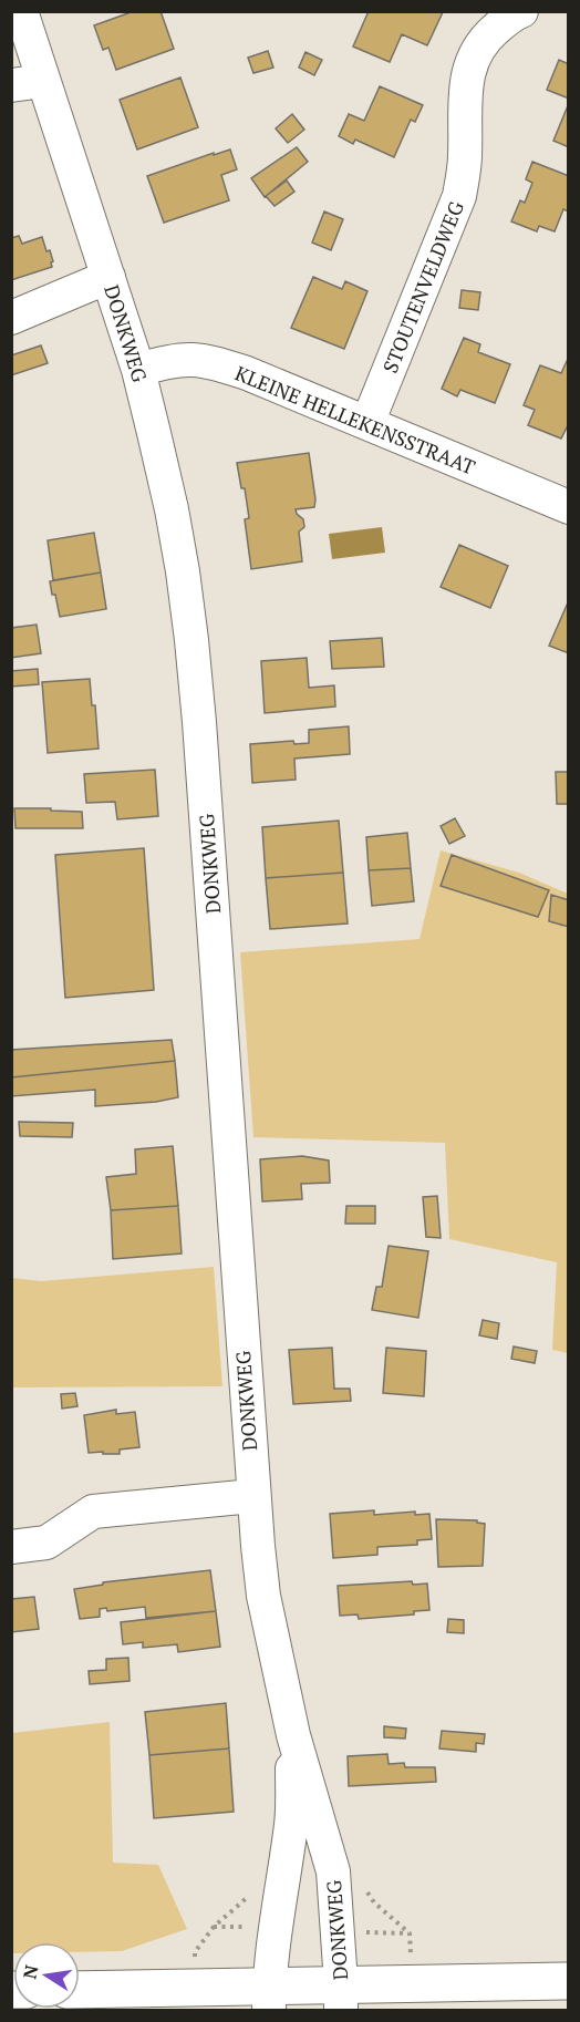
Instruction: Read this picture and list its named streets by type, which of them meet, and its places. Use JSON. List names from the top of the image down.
{
  "streets": {
    "street": ["STOUTENVELDWEG", "DONKWEG", "KLEINE HELLEKENSSTRAAT"]
  },
  "crossings": [
    ["STOUTENVELDWEG", "KLEINE HELLEKENSSTRAAT"],
    ["DONKWEG", "KLEINE HELLEKENSSTRAAT"]
  ],
  "north": "left"
}
